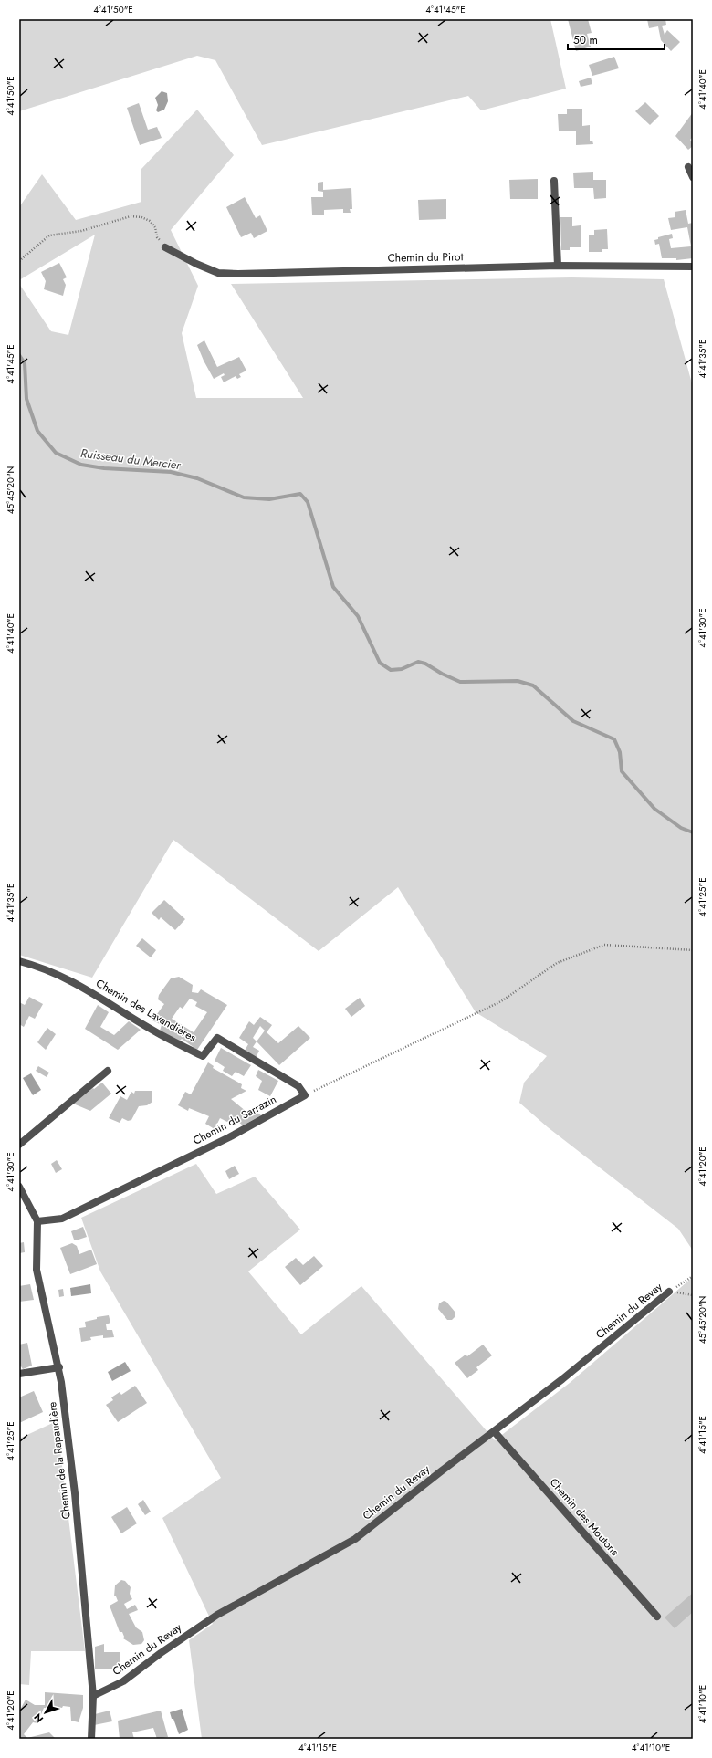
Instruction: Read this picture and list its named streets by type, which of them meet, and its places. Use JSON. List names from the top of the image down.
{
  "streets": {
    "street": [
      "Chemin du Pirot",
      "Chemin des Lavandières",
      "Chemin du Sarrazin",
      "Chemin du Revay",
      "Chemin de la Rapaudière",
      "Chemin des Moutons"
    ]
  },
  "crossings": [
    ["Chemin des Lavandières", "Chemin du Sarrazin"],
    ["Chemin du Sarrazin", "Chemin de la Rapaudière"],
    ["Chemin du Revay", "Chemin de la Rapaudière"],
    ["Chemin du Revay", "Chemin des Moutons"]
  ],
  "water": ["Ruisseau du Mercier"],
  "scale_bar": "50 m",
  "north": "bottom left",
  "coordinates": [
    "4°41'50\"E",
    "4°41'45\"E",
    "4°41'40\"E",
    "4°41'35\"E",
    "45°45'20\"N",
    "4°41'30\"E",
    "4°41'25\"E",
    "4°41'20\"E",
    "4°41'15\"E",
    "4°41'10\"E"
  ]
}
